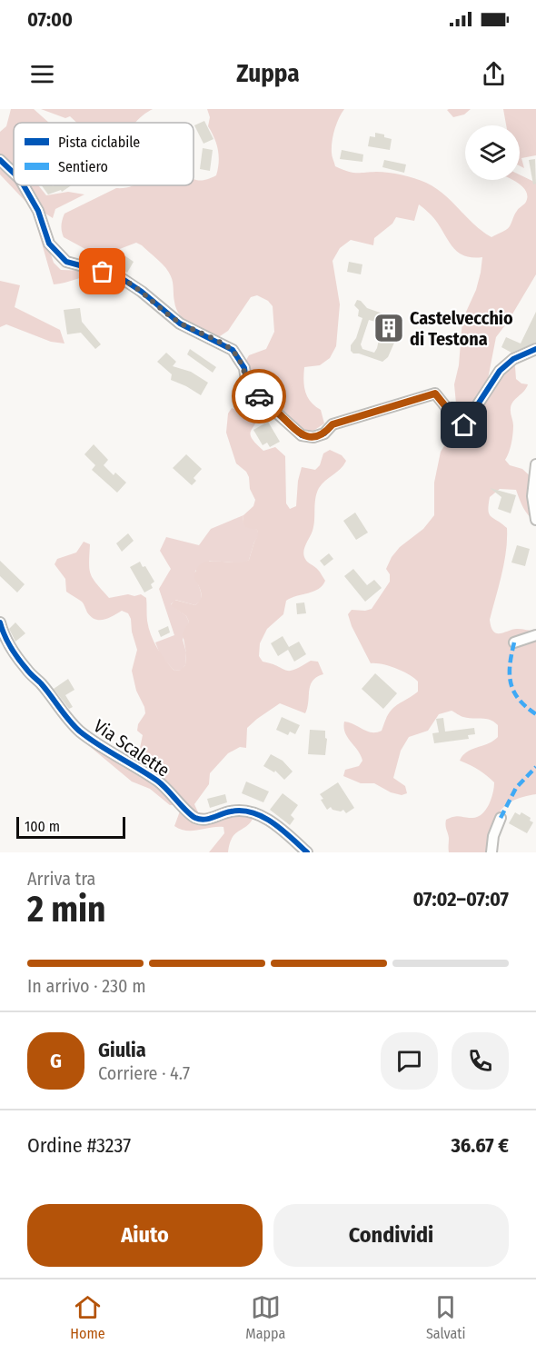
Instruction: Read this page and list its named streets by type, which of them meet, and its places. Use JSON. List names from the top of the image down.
{
  "streets": {
    "street": ["Via Scalette"]
  },
  "places": {
    "building": ["Castelvecchio di Testona"]
  },
  "legend": ["Pista ciclabile", "Sentiero"],
  "scale_bar": "100 m",
  "page": {
    "status": "07:00",
    "header": "Zuppa",
    "scale": "100 m",
    "heading": ["2 min", "Arriva tra", "07:02–07:07"],
    "panel": [
      "Giulia",
      "Corriere · 4.7",
      "Ordine #3237",
      "36.67 €"
    ],
    "bar": "In arrivo · 230 m",
    "round": "G",
    "buttons": ["Aiuto", "Condividi"],
    "tabs": ["Home", "Mappa", "Salvati"]
  }
}
